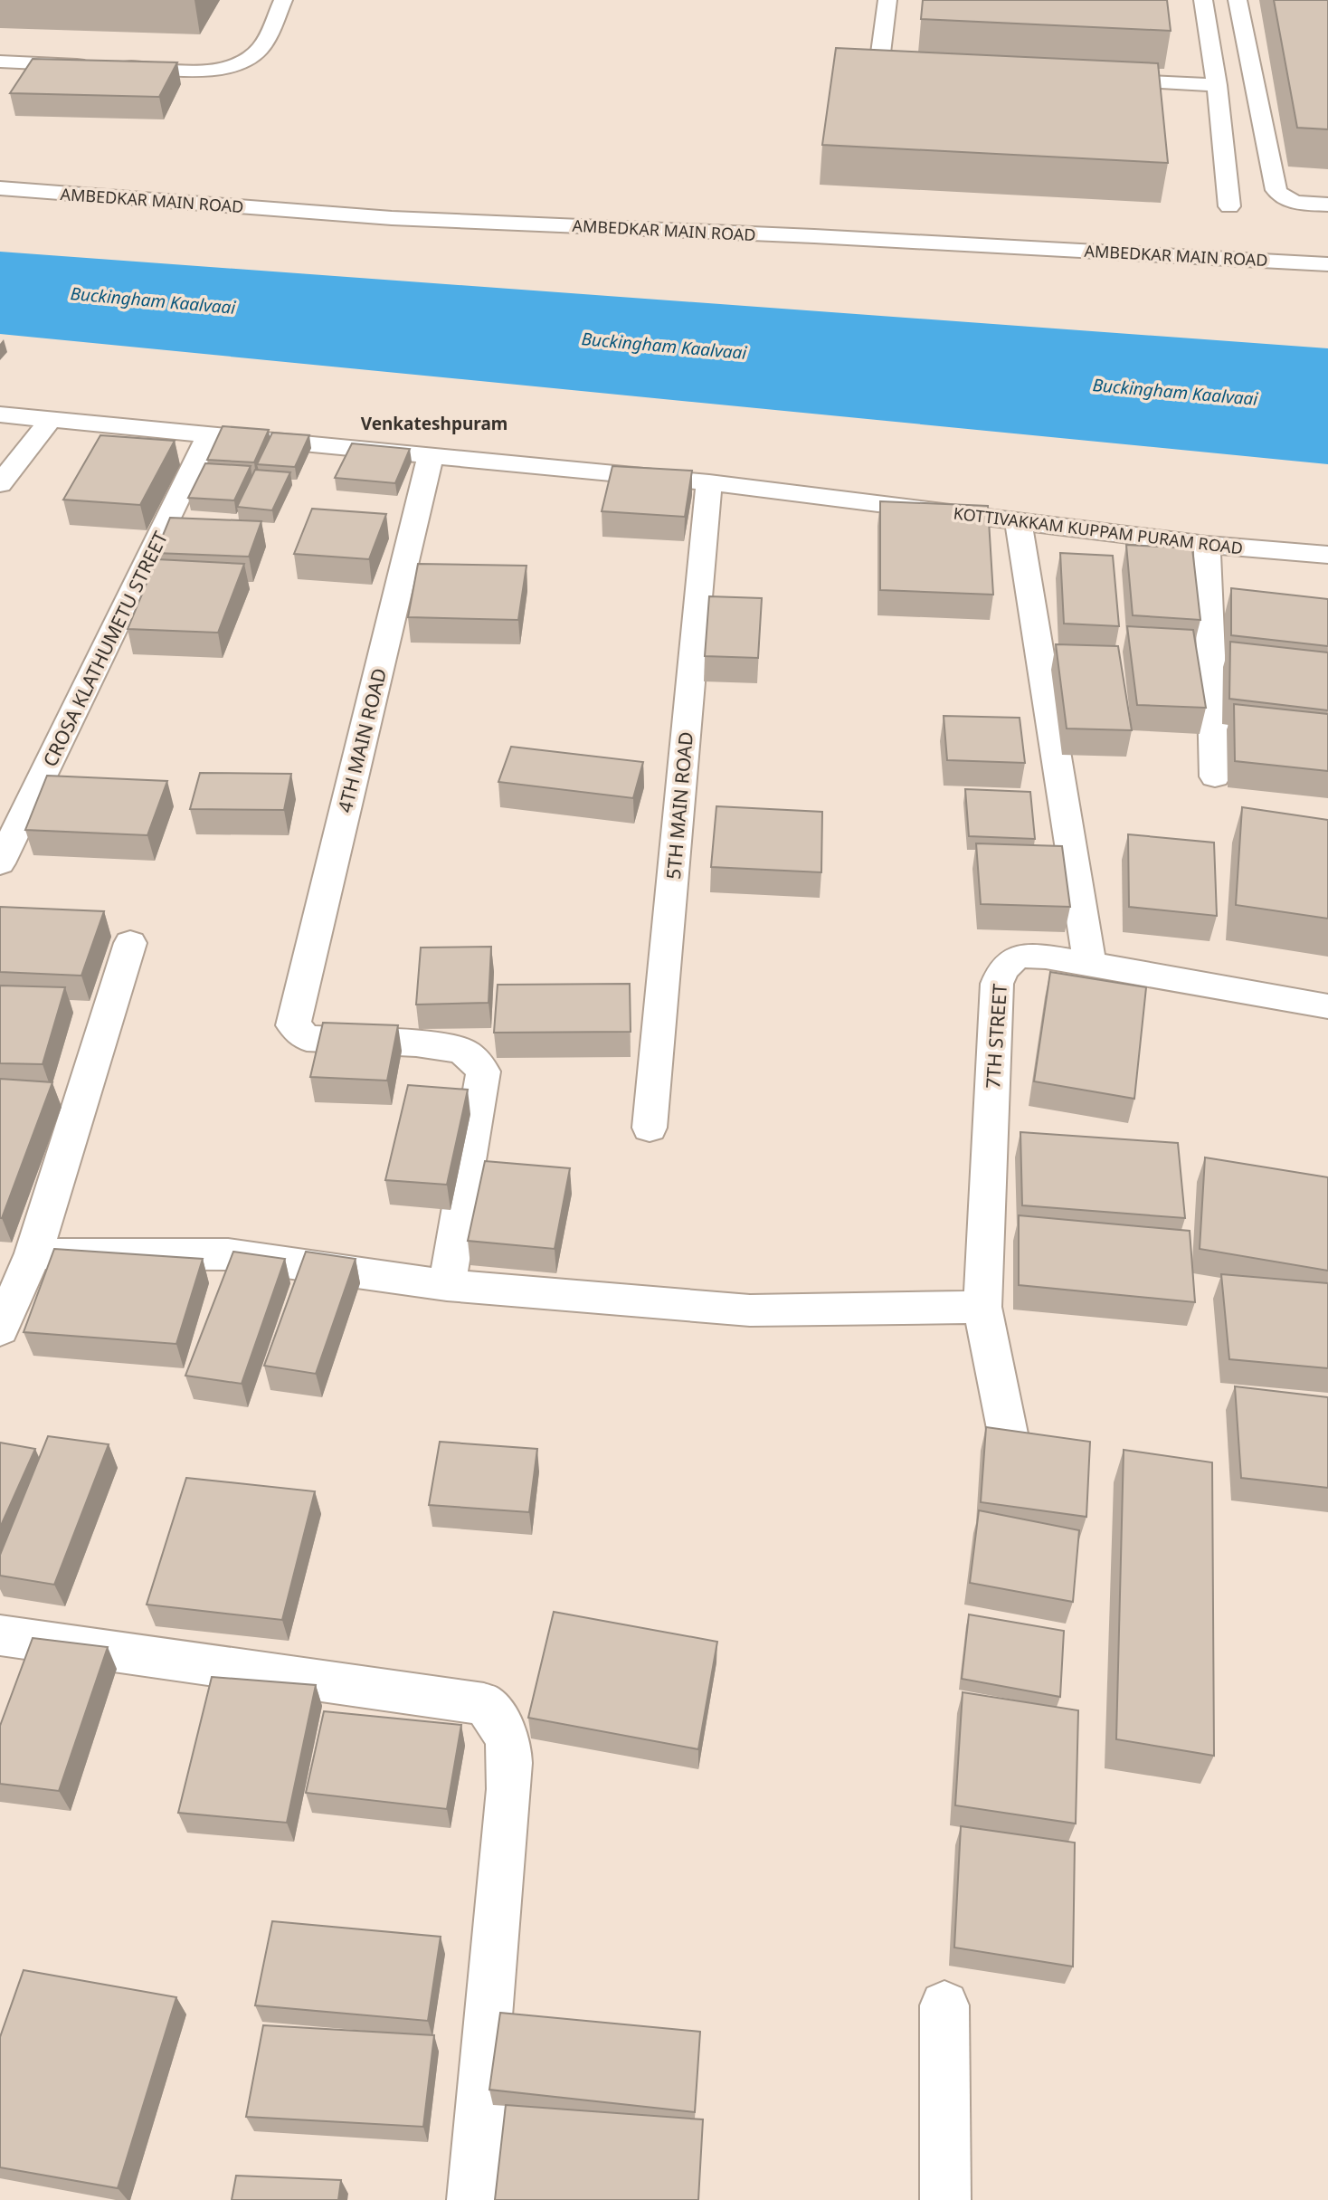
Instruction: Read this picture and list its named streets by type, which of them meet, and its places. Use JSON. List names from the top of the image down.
{
  "streets": {
    "street": [
      "AMBEDKAR MAIN ROAD",
      "KOTTIVAKKAM KUPPAM PURAM ROAD",
      "CROSA KLATHUMETU STREET",
      "4TH MAIN ROAD",
      "5TH MAIN ROAD",
      "7TH STREET"
    ]
  },
  "crossings": [
    ["KOTTIVAKKAM KUPPAM PURAM ROAD", "CROSA KLATHUMETU STREET"],
    ["KOTTIVAKKAM KUPPAM PURAM ROAD", "4TH MAIN ROAD"],
    ["KOTTIVAKKAM KUPPAM PURAM ROAD", "5TH MAIN ROAD"]
  ],
  "districts": ["Venkateshpuram"],
  "water": ["Buckingham Kaalvaai"]
}
